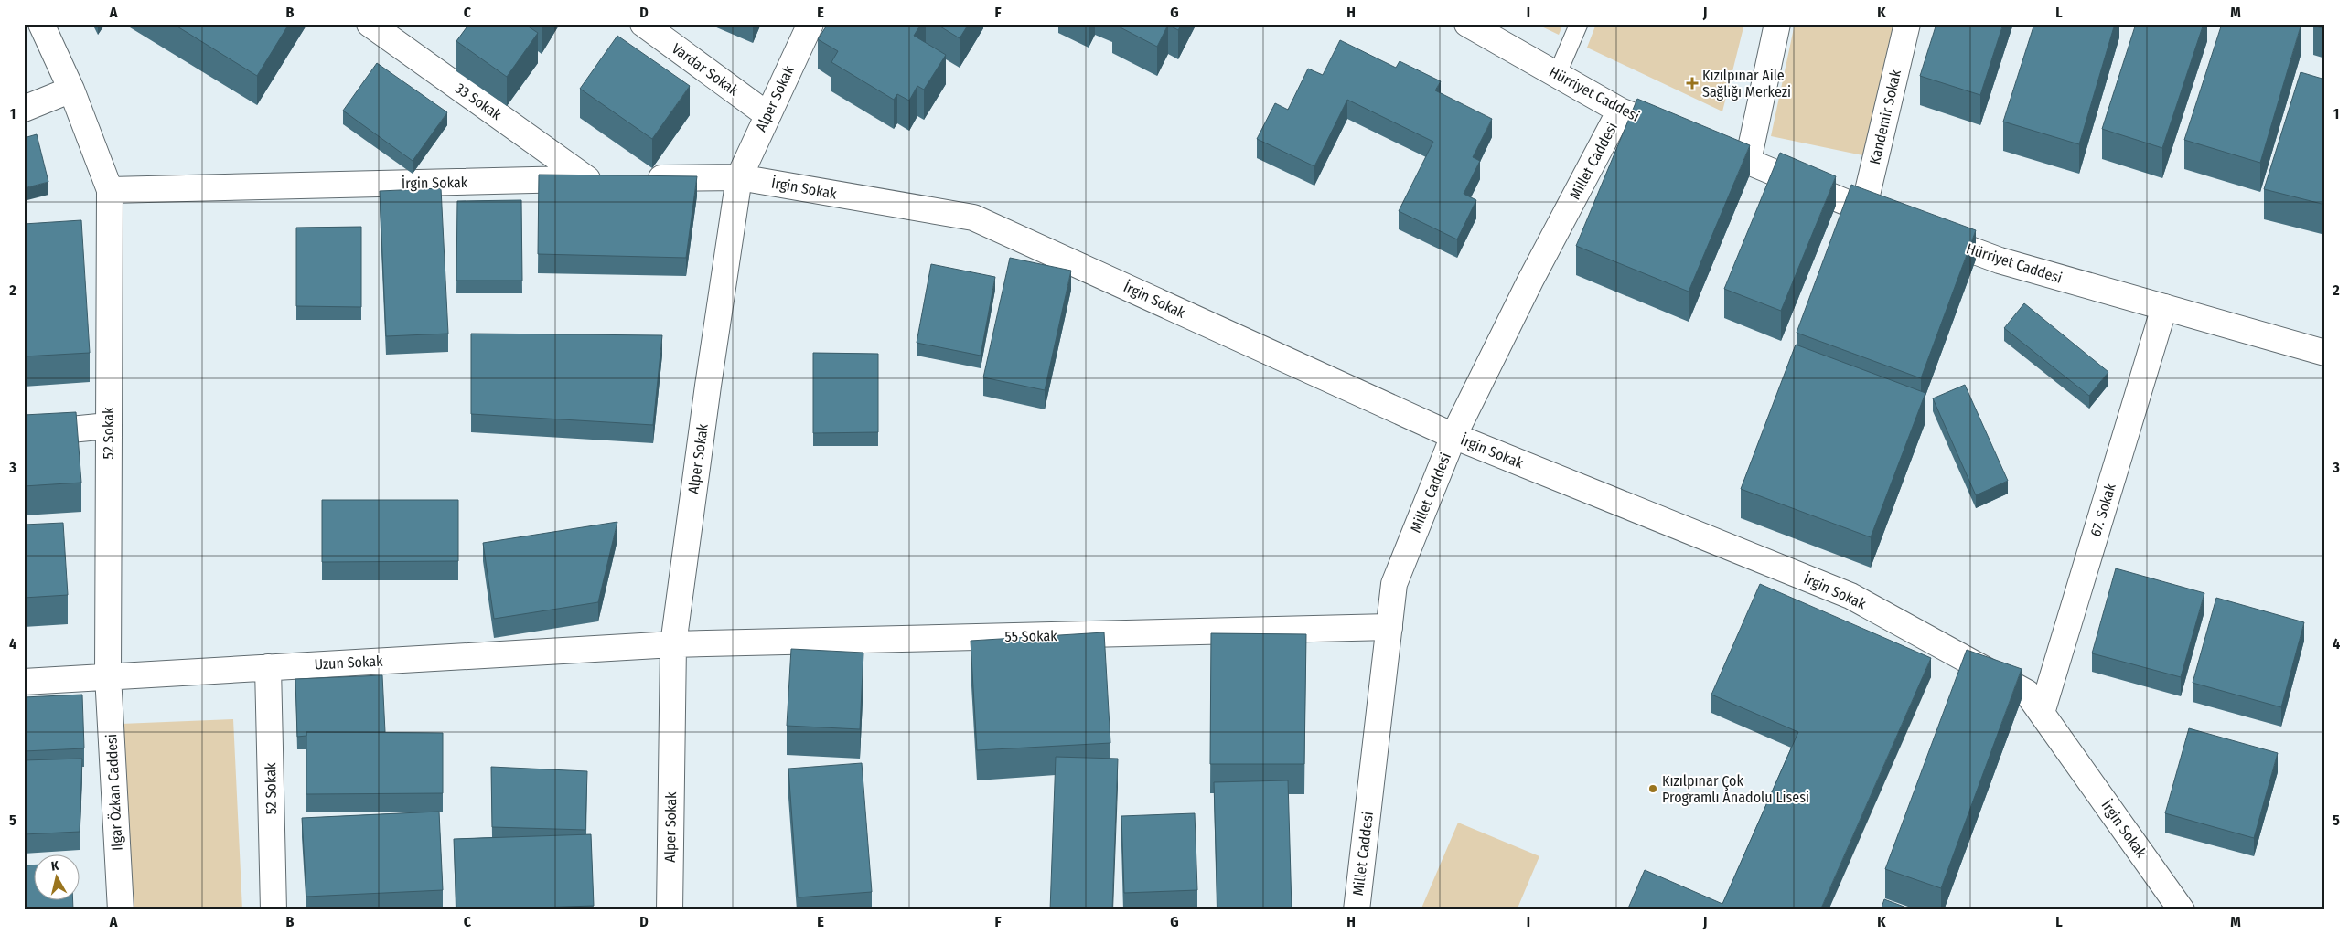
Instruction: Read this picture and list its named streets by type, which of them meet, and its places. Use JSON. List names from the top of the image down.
{
  "streets": {
    "street": [
      "Vardar Sokak",
      "Hürriyet Caddesi",
      "Alper Sokak",
      "33 Sokak",
      "Kandemir Sokak",
      "Millet Caddesi",
      "İrgin Sokak",
      "52 Sokak",
      "67. Sokak",
      "55 Sokak",
      "Uzun Sokak",
      "Ilgar Özkan Caddesi"
    ]
  },
  "crossings": [
    ["Vardar Sokak", "Alper Sokak"],
    ["Hürriyet Caddesi", "Kandemir Sokak"],
    ["Hürriyet Caddesi", "Millet Caddesi"],
    ["Hürriyet Caddesi", "67. Sokak"],
    ["Alper Sokak", "İrgin Sokak"],
    ["Alper Sokak", "55 Sokak"],
    ["Alper Sokak", "Uzun Sokak"],
    ["33 Sokak", "İrgin Sokak"],
    ["Millet Caddesi", "İrgin Sokak"],
    ["Millet Caddesi", "55 Sokak"],
    ["İrgin Sokak", "52 Sokak"],
    ["İrgin Sokak", "67. Sokak"],
    ["52 Sokak", "Uzun Sokak"],
    ["52 Sokak", "Ilgar Özkan Caddesi"],
    ["55 Sokak", "Uzun Sokak"],
    ["Uzun Sokak", "Ilgar Özkan Caddesi"]
  ],
  "places": {
    "health": ["Kızılpınar Aile Sağlığı Merkezi"],
    "other": ["Kızılpınar Çok Programlı Anadolu Lisesi"]
  },
  "north": "top",
  "grid": {
    "columns": [
      "A",
      "B",
      "C",
      "D",
      "E",
      "F",
      "G",
      "H",
      "I",
      "J",
      "K",
      "L",
      "M"
    ],
    "rows": [
      "1",
      "2",
      "3",
      "4",
      "5"
    ]
  }
}
